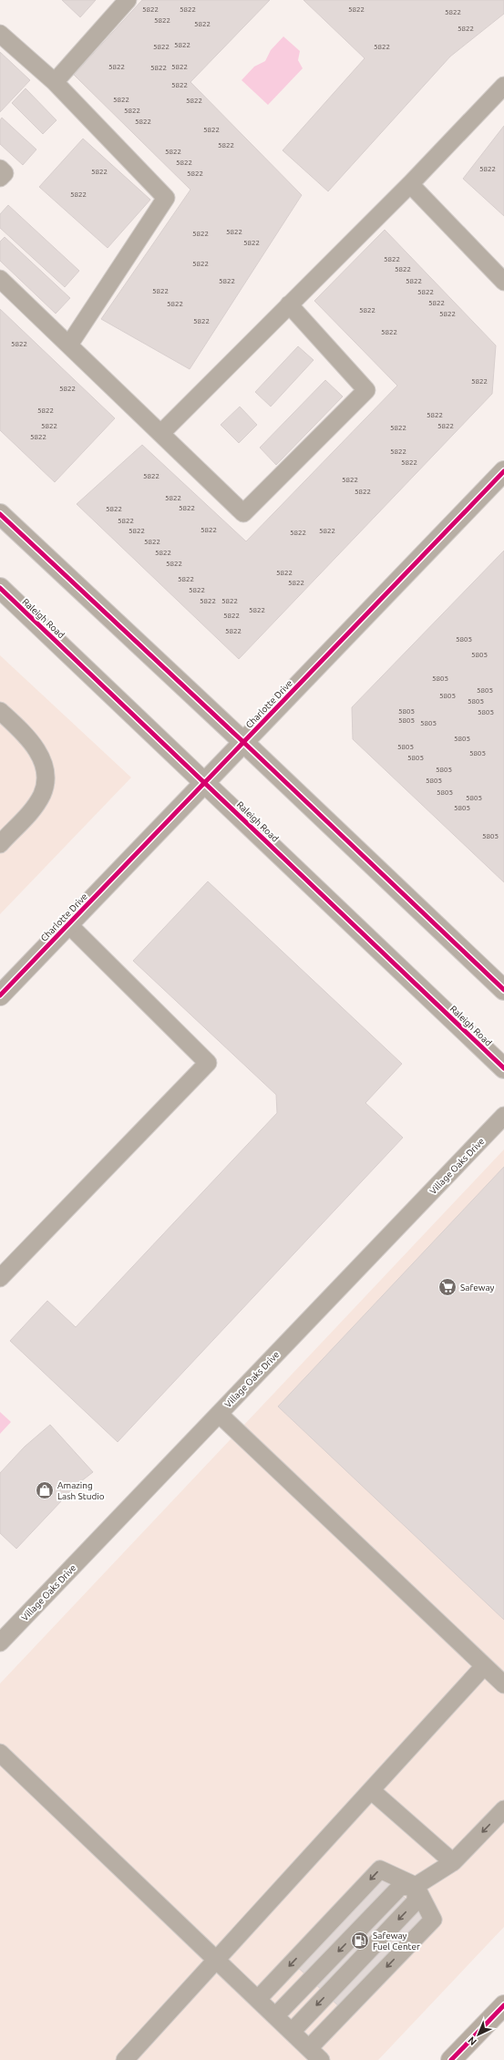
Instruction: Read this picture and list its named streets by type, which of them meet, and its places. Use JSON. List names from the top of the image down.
{
  "streets": {
    "street": ["Raleigh Road", "Charlotte Drive"],
    "lane": ["Village Oaks Drive"]
  },
  "crossings": [
    ["Raleigh Road", "Charlotte Drive"]
  ],
  "places": {
    "supermarket": ["Safeway"],
    "shop": ["Amazing Lash Studio"],
    "fuel station": ["Safeway Fuel Center"]
  },
  "house_numbers": [
    "5822",
    "5822",
    "5822",
    "5822",
    "5822",
    "5822",
    "5822",
    "5822",
    "5822",
    "5822",
    "5822",
    "5822",
    "5822",
    "5822",
    "5822",
    "5822",
    "5822",
    "5822",
    "5822",
    "5822",
    "5822",
    "5822",
    "5822",
    "5822",
    "5822",
    "5822",
    "5822",
    "5822",
    "5822",
    "5822",
    "5822",
    "5822",
    "5822",
    "5822",
    "5822",
    "5822",
    "5822",
    "5822",
    "5822",
    "5822",
    "5822",
    "5822",
    "5822",
    "5822",
    "5822",
    "5822",
    "5822",
    "5822",
    "5822",
    "5822",
    "5822",
    "5822",
    "5822",
    "5822",
    "5822",
    "5822",
    "5822",
    "5822",
    "5822",
    "5822",
    "5822",
    "5822",
    "5822",
    "5822",
    "5822",
    "5822",
    "5822",
    "5822",
    "5822",
    "5822",
    "5822",
    "5822",
    "5822",
    "5822",
    "5822",
    "5822",
    "5805",
    "5805",
    "5805",
    "5805",
    "5805",
    "5805",
    "5805",
    "5805",
    "5805",
    "5805",
    "5805",
    "5805",
    "5805",
    "5805",
    "5805",
    "5805",
    "5805",
    "5805",
    "5805",
    "5805"
  ],
  "north": "bottom left"
}
